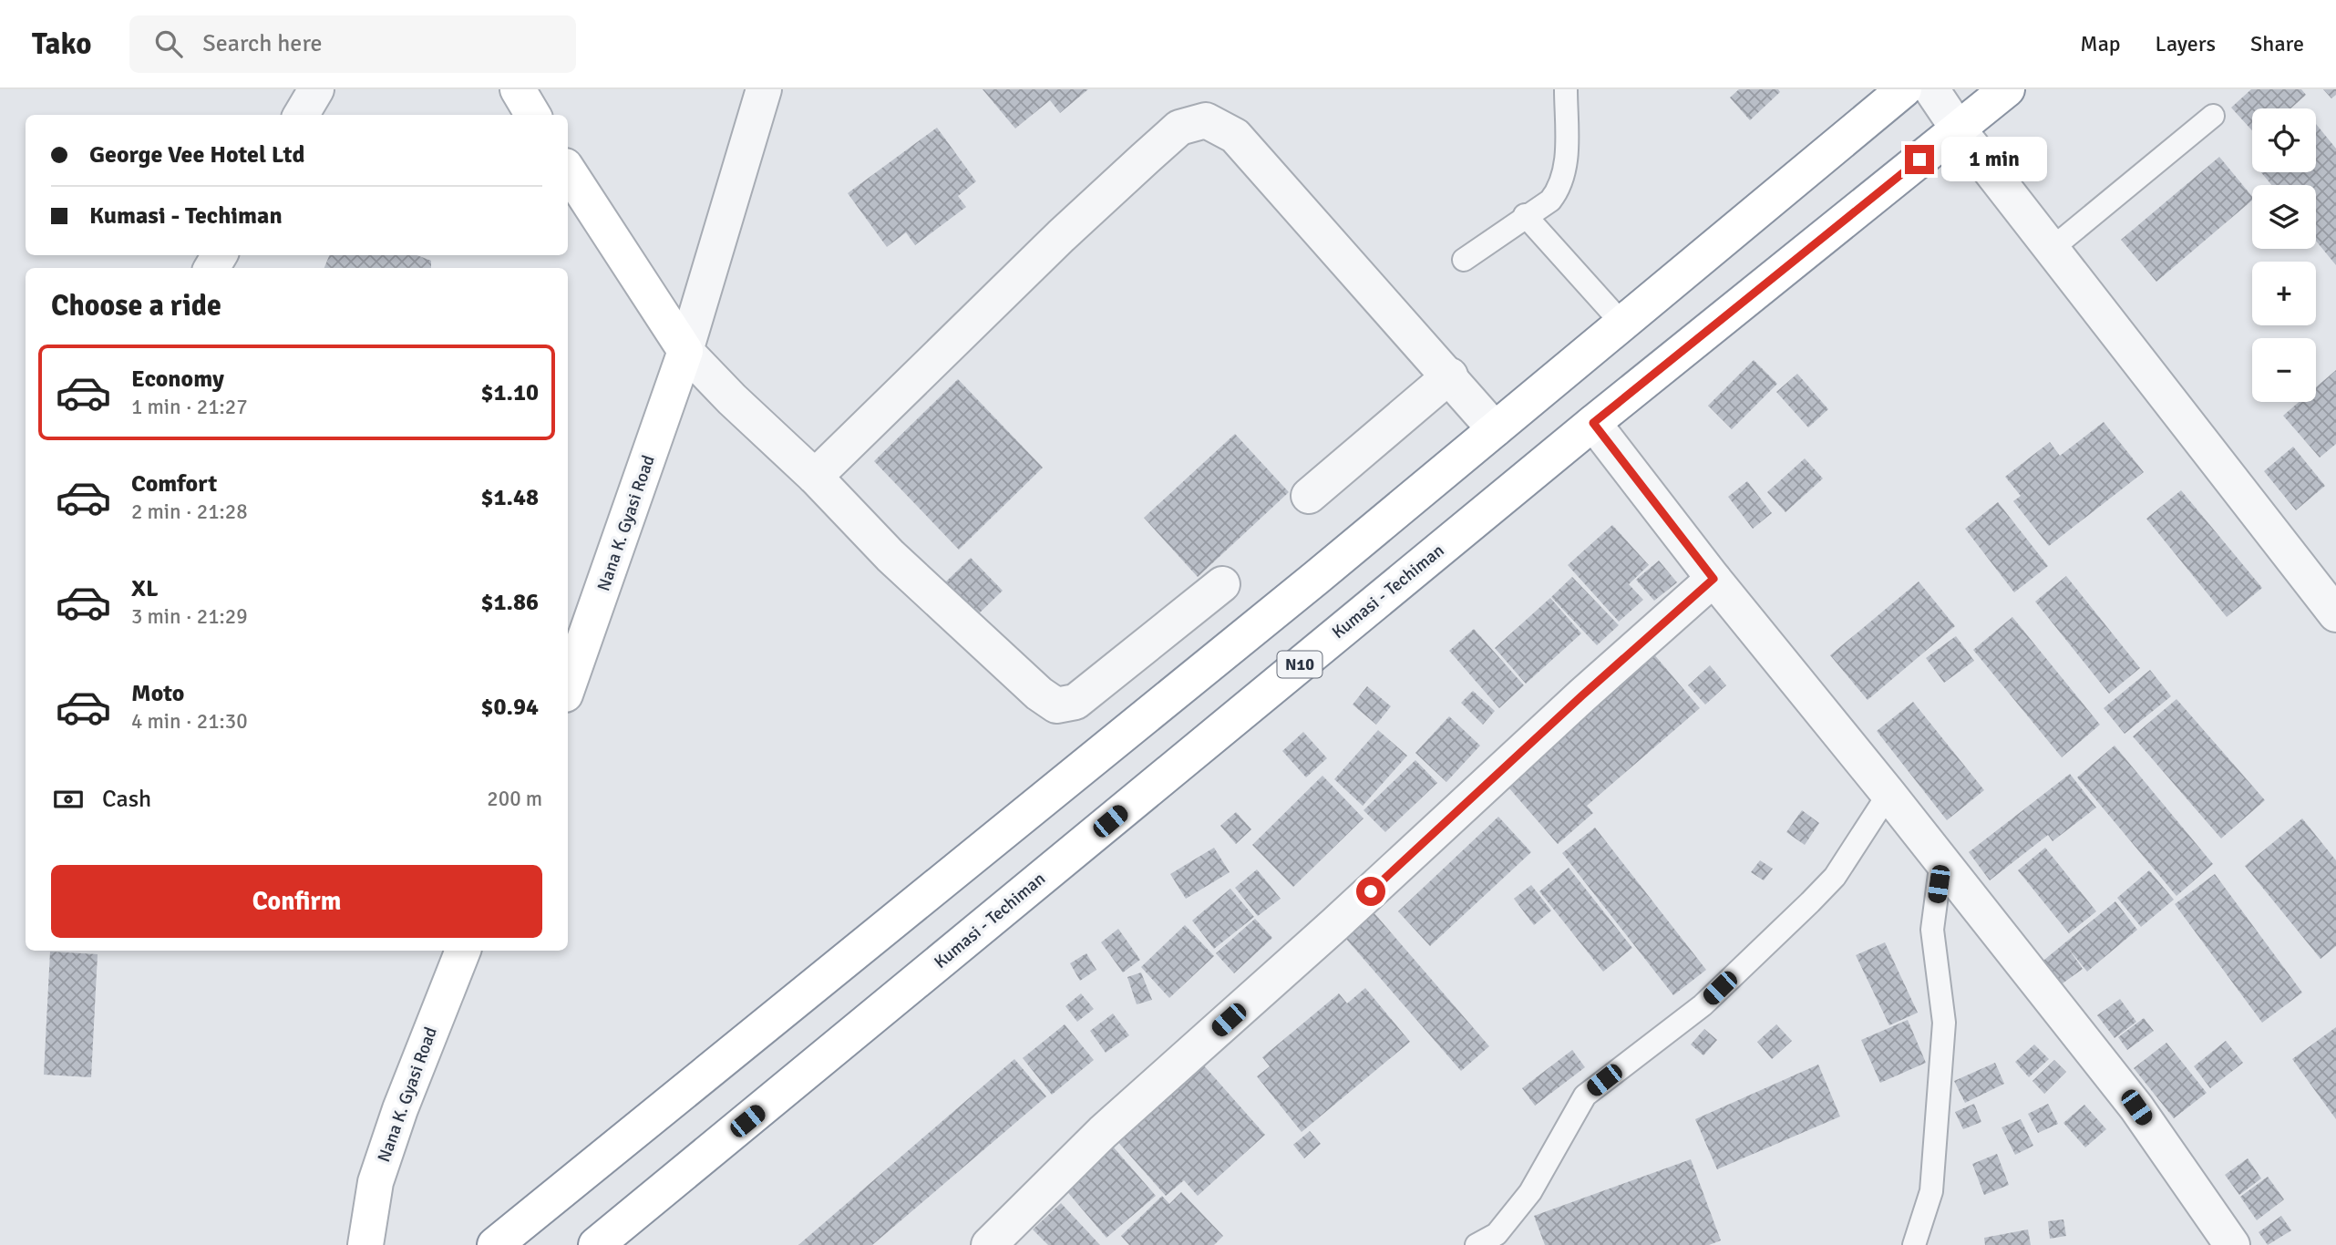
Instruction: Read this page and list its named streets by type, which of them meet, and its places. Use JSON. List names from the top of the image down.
{
  "streets": {
    "main road": ["Nana K. Gyasi Road", "Kumasi - Techiman", "N10"]
  },
  "page": {
    "header": "Tako",
    "search": "Search here",
    "nav": ["Map", "Layers", "Share"],
    "map_buttons": ["+", "−"],
    "banner": ["George Vee Hotel Ltd", "Kumasi - Techiman"],
    "bubble": "1 min",
    "heading": "Choose a ride",
    "list": [
      {
        "name": "Economy",
        "note": "1 min · 21:27",
        "value": "$1.10"
      },
      {
        "name": "Comfort",
        "note": "2 min · 21:28",
        "value": "$1.48"
      },
      {
        "name": "XL",
        "note": "3 min · 21:29",
        "value": "$1.86"
      },
      {
        "name": "Moto",
        "note": "4 min · 21:30",
        "value": "$0.94"
      }
    ],
    "pay": ["Cash", "200 m"],
    "buttons": "Confirm"
  }
}
